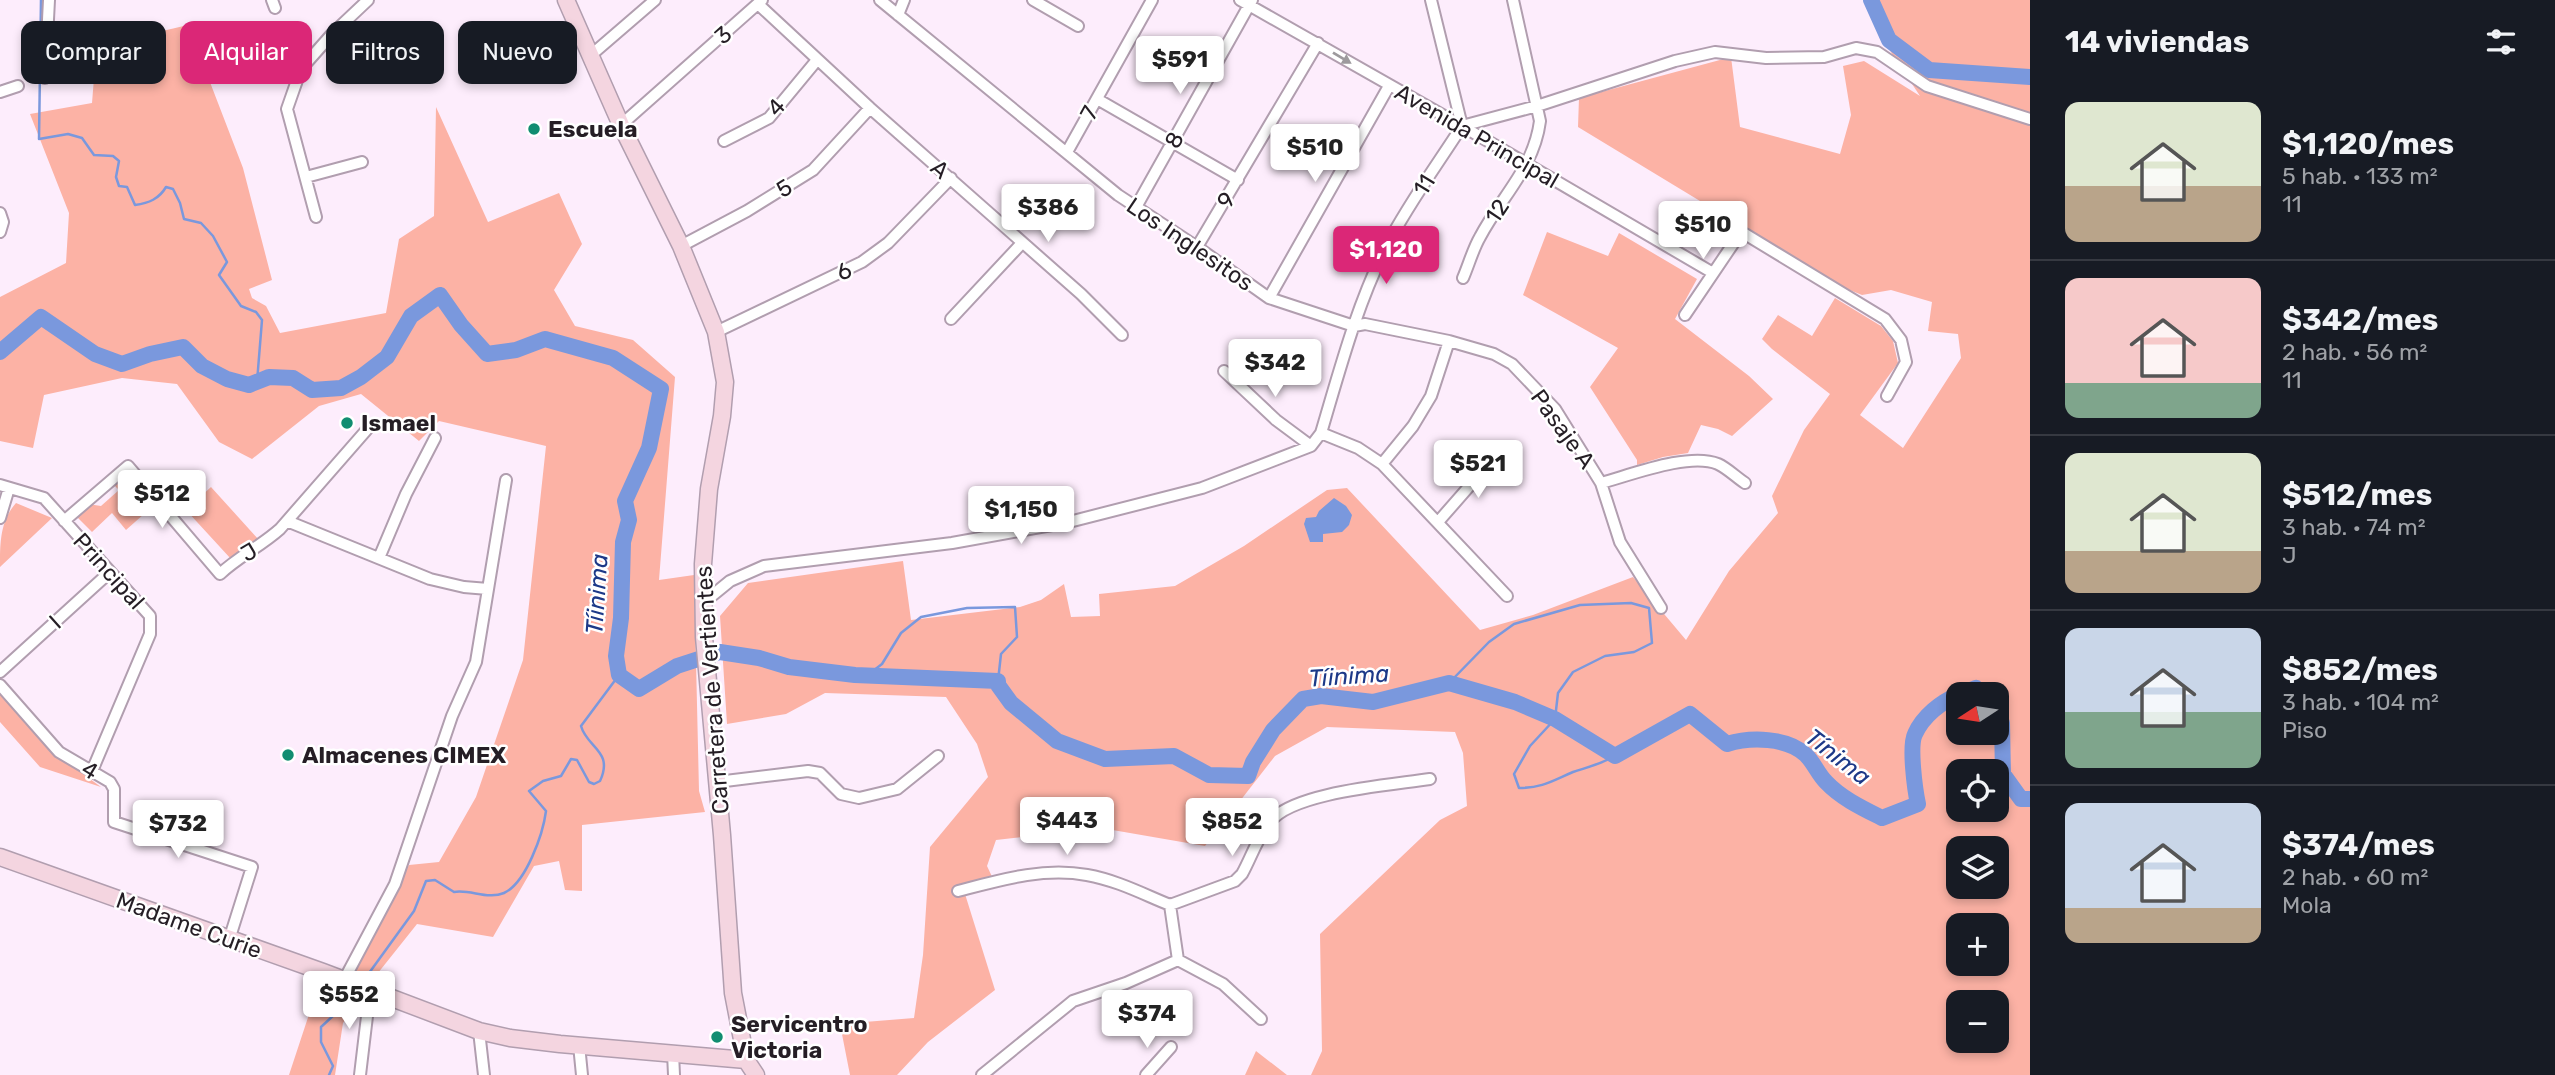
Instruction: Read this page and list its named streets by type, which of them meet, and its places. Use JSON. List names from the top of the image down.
{
  "streets": {
    "main road": ["Carretera de Vertientes", "Madame Curie"],
    "street": [
      "3",
      "4",
      "7",
      "Avenida Principal",
      "8",
      "A",
      "11",
      "5",
      "9",
      "12",
      "Los Inglesitos",
      "6",
      "Pasaje A",
      "J",
      "Principal",
      "I"
    ]
  },
  "crossings": [
    ["3", "A"],
    ["3", "Carretera de Vertientes"],
    ["4", "A"],
    ["4", "Principal"],
    ["4", "Madame Curie"],
    ["7", "Los Inglesitos"],
    ["Avenida Principal", "8"],
    ["Avenida Principal", "11"],
    ["Avenida Principal", "9"],
    ["Avenida Principal", "12"],
    ["8", "Los Inglesitos"],
    ["A", "5"],
    ["A", "6"],
    ["11", "Los Inglesitos"],
    ["11", "Pasaje A"],
    ["5", "Carretera de Vertientes"],
    ["9", "Los Inglesitos"],
    ["Los Inglesitos", "Pasaje A"],
    ["6", "Carretera de Vertientes"],
    ["J", "Principal"],
    ["Principal", "I"],
    ["Carretera de Vertientes", "Madame Curie"]
  ],
  "water": ["Tíinima", "Tínima"],
  "places": [
    "Escuela",
    "Ismael",
    "Almacenes CIMEX",
    "Servicentro Victoria"
  ],
  "north": "left",
  "page": {
    "heading": "14 viviendas",
    "chip": [
      "Comprar",
      "Alquilar",
      "Filtros",
      "Nuevo"
    ],
    "price": [
      "$591",
      "$510",
      "$386",
      "$510",
      "$1,120",
      "$342",
      "$521",
      "$512",
      "$1,150",
      "$443",
      "$852",
      "$732",
      "$552",
      "$374"
    ],
    "list": [
      {
        "name": "$1,120/mes",
        "note": "5 hab. · 133 m² · 11"
      },
      {
        "name": "$342/mes",
        "note": "2 hab. · 56 m² · 11"
      },
      {
        "name": "$512/mes",
        "note": "3 hab. · 74 m² · J"
      },
      {
        "name": "$852/mes",
        "note": "3 hab. · 104 m² · Piso"
      },
      {
        "name": "$374/mes",
        "note": "2 hab. · 60 m² · Mola"
      }
    ],
    "map_buttons": ["+", "−"]
  }
}
